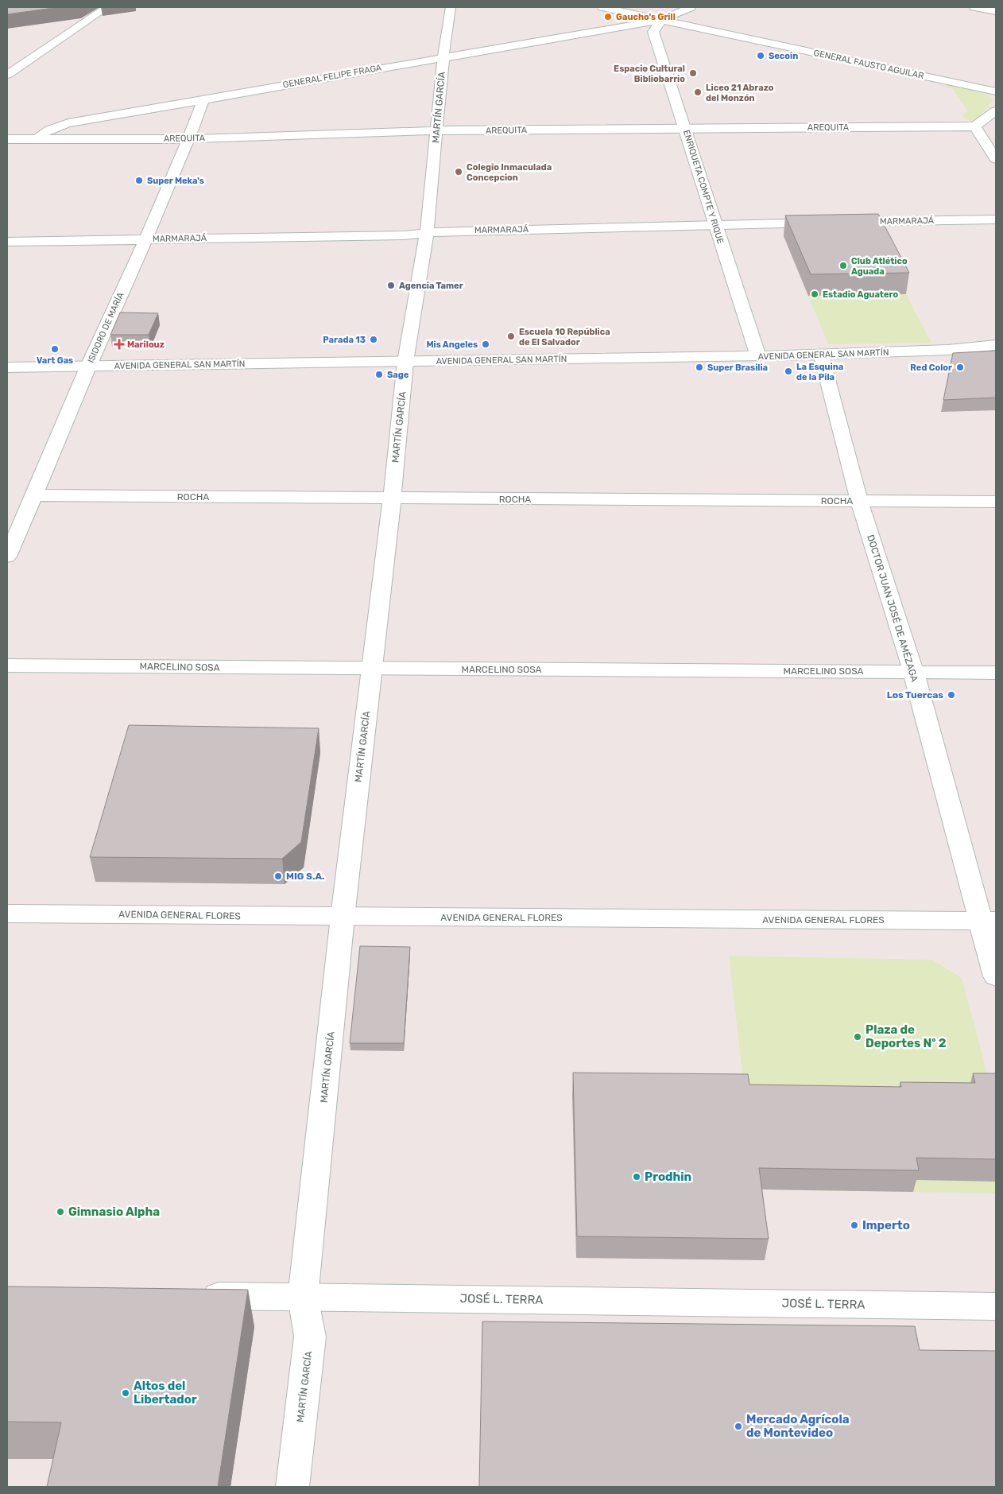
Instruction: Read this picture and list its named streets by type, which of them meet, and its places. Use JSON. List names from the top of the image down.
{
  "streets": {
    "street": [
      "GENERAL FAUSTO AGUILAR",
      "GENERAL FELIPE FRAGA",
      "MARTÍN GARCÍA",
      "AREQUITA",
      "ENRIQUETA COMPTE Y RIQUE",
      "MARMARAJÁ",
      "ISIDORO DE MARÍA",
      "AVENIDA GENERAL SAN MARTÍN",
      "ROCHA",
      "DOCTOR JUAN JOSÉ DE AMÉZAGA",
      "MARCELINO SOSA",
      "AVENIDA GENERAL FLORES",
      "JOSÉ L. TERRA"
    ]
  },
  "crossings": [
    ["GENERAL FAUSTO AGUILAR", "GENERAL FELIPE FRAGA"],
    ["GENERAL FELIPE FRAGA", "MARTÍN GARCÍA"],
    ["GENERAL FELIPE FRAGA", "AREQUITA"],
    ["GENERAL FELIPE FRAGA", "ISIDORO DE MARÍA"],
    ["MARTÍN GARCÍA", "AREQUITA"],
    ["MARTÍN GARCÍA", "MARMARAJÁ"],
    ["MARTÍN GARCÍA", "AVENIDA GENERAL SAN MARTÍN"],
    ["MARTÍN GARCÍA", "ROCHA"],
    ["MARTÍN GARCÍA", "MARCELINO SOSA"],
    ["MARTÍN GARCÍA", "AVENIDA GENERAL FLORES"],
    ["MARTÍN GARCÍA", "JOSÉ L. TERRA"],
    ["AREQUITA", "ENRIQUETA COMPTE Y RIQUE"],
    ["AREQUITA", "ISIDORO DE MARÍA"],
    ["ENRIQUETA COMPTE Y RIQUE", "MARMARAJÁ"],
    ["ENRIQUETA COMPTE Y RIQUE", "AVENIDA GENERAL SAN MARTÍN"],
    ["MARMARAJÁ", "ISIDORO DE MARÍA"],
    ["ISIDORO DE MARÍA", "AVENIDA GENERAL SAN MARTÍN"],
    ["ISIDORO DE MARÍA", "ROCHA"],
    ["AVENIDA GENERAL SAN MARTÍN", "DOCTOR JUAN JOSÉ DE AMÉZAGA"],
    ["ROCHA", "DOCTOR JUAN JOSÉ DE AMÉZAGA"],
    ["DOCTOR JUAN JOSÉ DE AMÉZAGA", "MARCELINO SOSA"],
    ["DOCTOR JUAN JOSÉ DE AMÉZAGA", "AVENIDA GENERAL FLORES"]
  ],
  "places": {
    "other": [
      "Gaucho's Grill",
      "Secoin",
      "Espacio Cultural Bibliobarrio",
      "Liceo 21 Abrazo del Monzón",
      "Colegio Inmaculada Concepcion",
      "Super Meka's",
      "Club Atlético Aguada",
      "Agencia Tamer",
      "Estadio Aguatero",
      "Escuela 10 República de El Salvador",
      "Parada 13",
      "Mis Angeles",
      "Vart Gas",
      "Super Brasilia",
      "Red Color",
      "La Esquina de la Pila",
      "Sage",
      "Los Tuercas",
      "MIG S.A.",
      "Plaza de Deportes Nº 2",
      "Prodhin",
      "Gimnasio Alpha",
      "Imperto",
      "Altos del Libertador",
      "Mercado Agrícola de Montevideo"
    ],
    "health": ["Marilouz"]
  }
}
